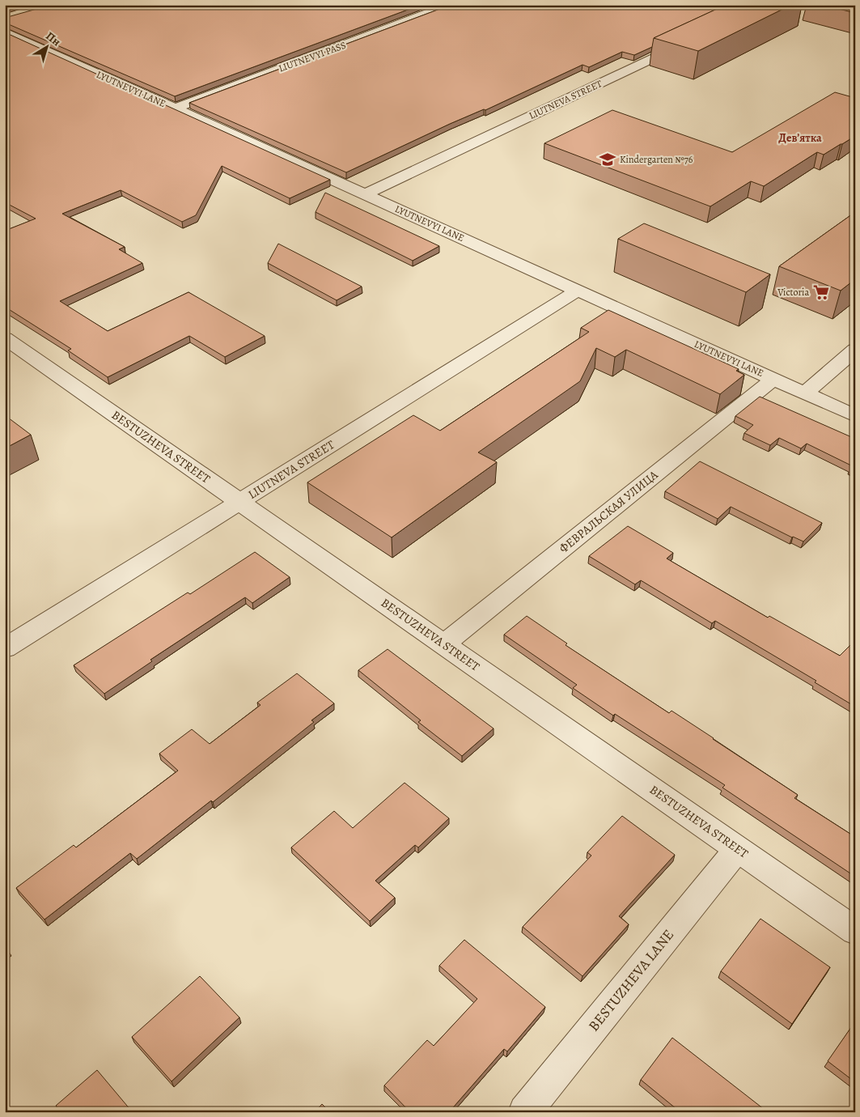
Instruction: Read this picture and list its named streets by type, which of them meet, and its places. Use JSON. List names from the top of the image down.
{
  "streets": {
    "street": [
      "LIUTNEVYI PASS",
      "LYUTNEVYI LANE",
      "LIUTNEVA STREET",
      "BESTUZHEVA STREET",
      "ФЕВРАЛЬСКАЯ УЛИЦА",
      "BESTUZHEVA LANE"
    ]
  },
  "crossings": [
    ["LIUTNEVYI PASS", "LYUTNEVYI LANE"],
    ["LYUTNEVYI LANE", "LIUTNEVA STREET"],
    ["LYUTNEVYI LANE", "ФЕВРАЛЬСКАЯ УЛИЦА"],
    ["LIUTNEVA STREET", "BESTUZHEVA STREET"],
    ["BESTUZHEVA STREET", "ФЕВРАЛЬСКАЯ УЛИЦА"],
    ["BESTUZHEVA STREET", "BESTUZHEVA LANE"]
  ],
  "districts": ["Дев’ятка"],
  "places": {
    "school or university": ["Kindergarten №76"],
    "supermarket": ["Victoria"]
  },
  "north": "top right"
}
